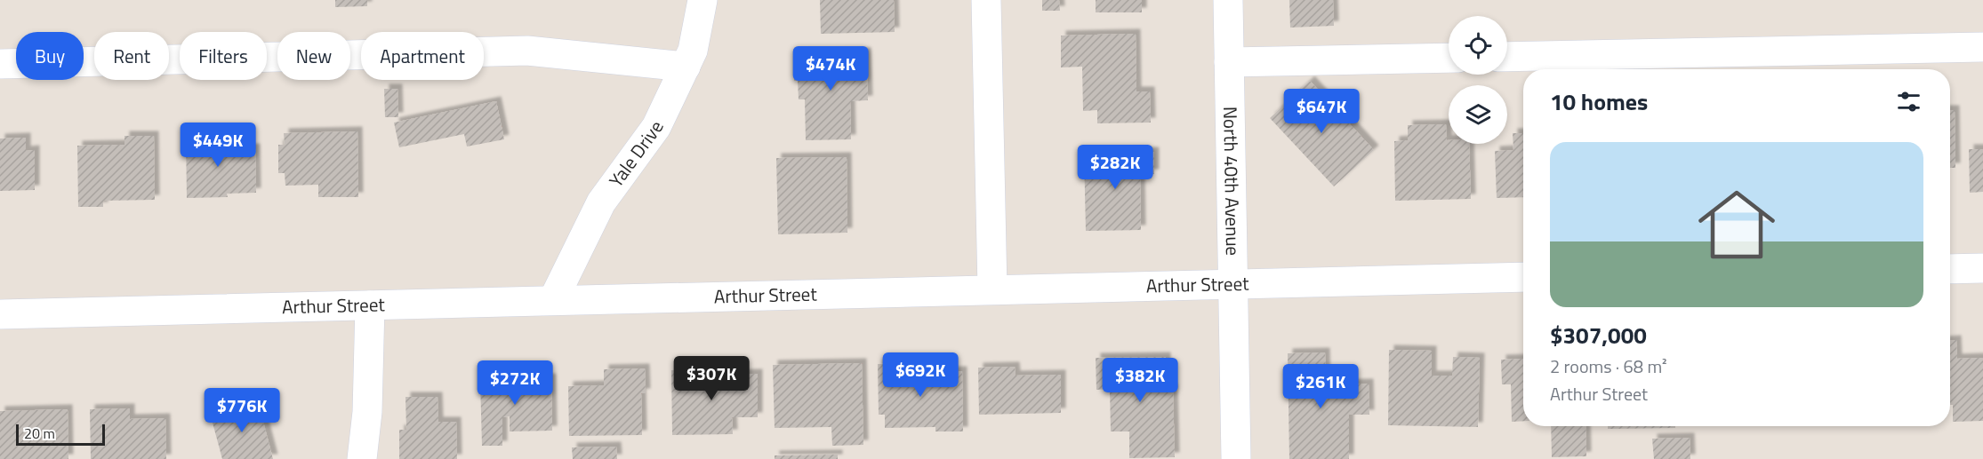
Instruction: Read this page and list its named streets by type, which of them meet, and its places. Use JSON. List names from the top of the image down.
{
  "streets": {
    "street": ["Yale Drive", "North 40th Avenue", "Arthur Street"]
  },
  "crossings": [
    ["Yale Drive", "Arthur Street"],
    ["North 40th Avenue", "Arthur Street"]
  ],
  "scale_bar": "20 m",
  "page": {
    "chip": [
      "Buy",
      "Rent",
      "Filters",
      "New",
      "Apartment"
    ],
    "price": [
      "$474K",
      "$647K",
      "$449K",
      "$282K",
      "$692K",
      "$307K",
      "$382K",
      "$272K",
      "$261K",
      "$776K"
    ],
    "heading": "10 homes",
    "list": [
      {
        "name": "$307,000",
        "note": "2 rooms · 68 m² · Arthur Street"
      }
    ],
    "scale": "20 m"
  }
}
